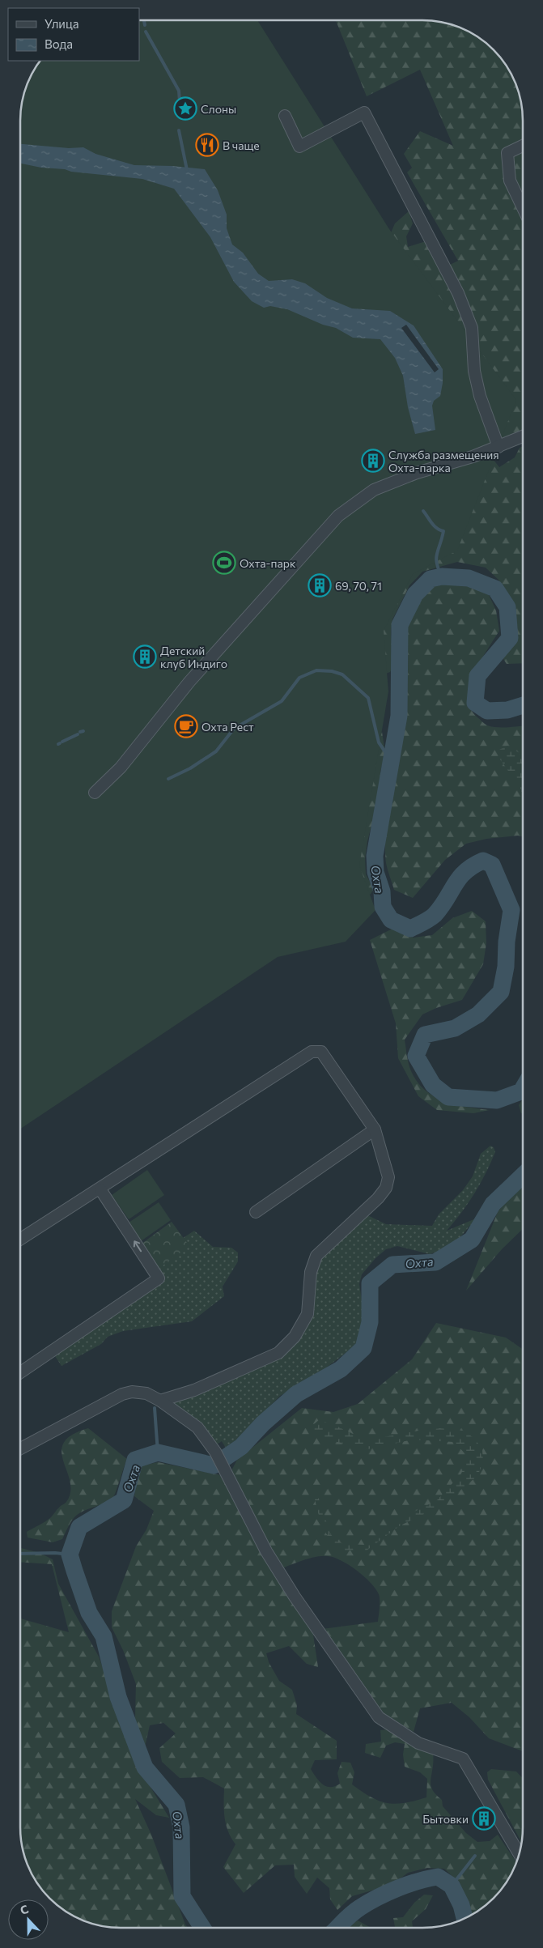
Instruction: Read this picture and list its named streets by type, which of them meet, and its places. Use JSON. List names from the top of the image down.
{
  "water": ["Охта"],
  "places": {
    "place": ["Слоны"],
    "restaurant": ["В чаще"],
    "building": [
      "Служба размещения Охта-парка",
      "69, 70, 71",
      "Детский клуб Индиго",
      "Бытовки"
    ],
    "sports": ["Охта-парк"],
    "cafe": ["Охта Рест"]
  },
  "legend": ["Улица", "Вода"],
  "north": "top"
}
